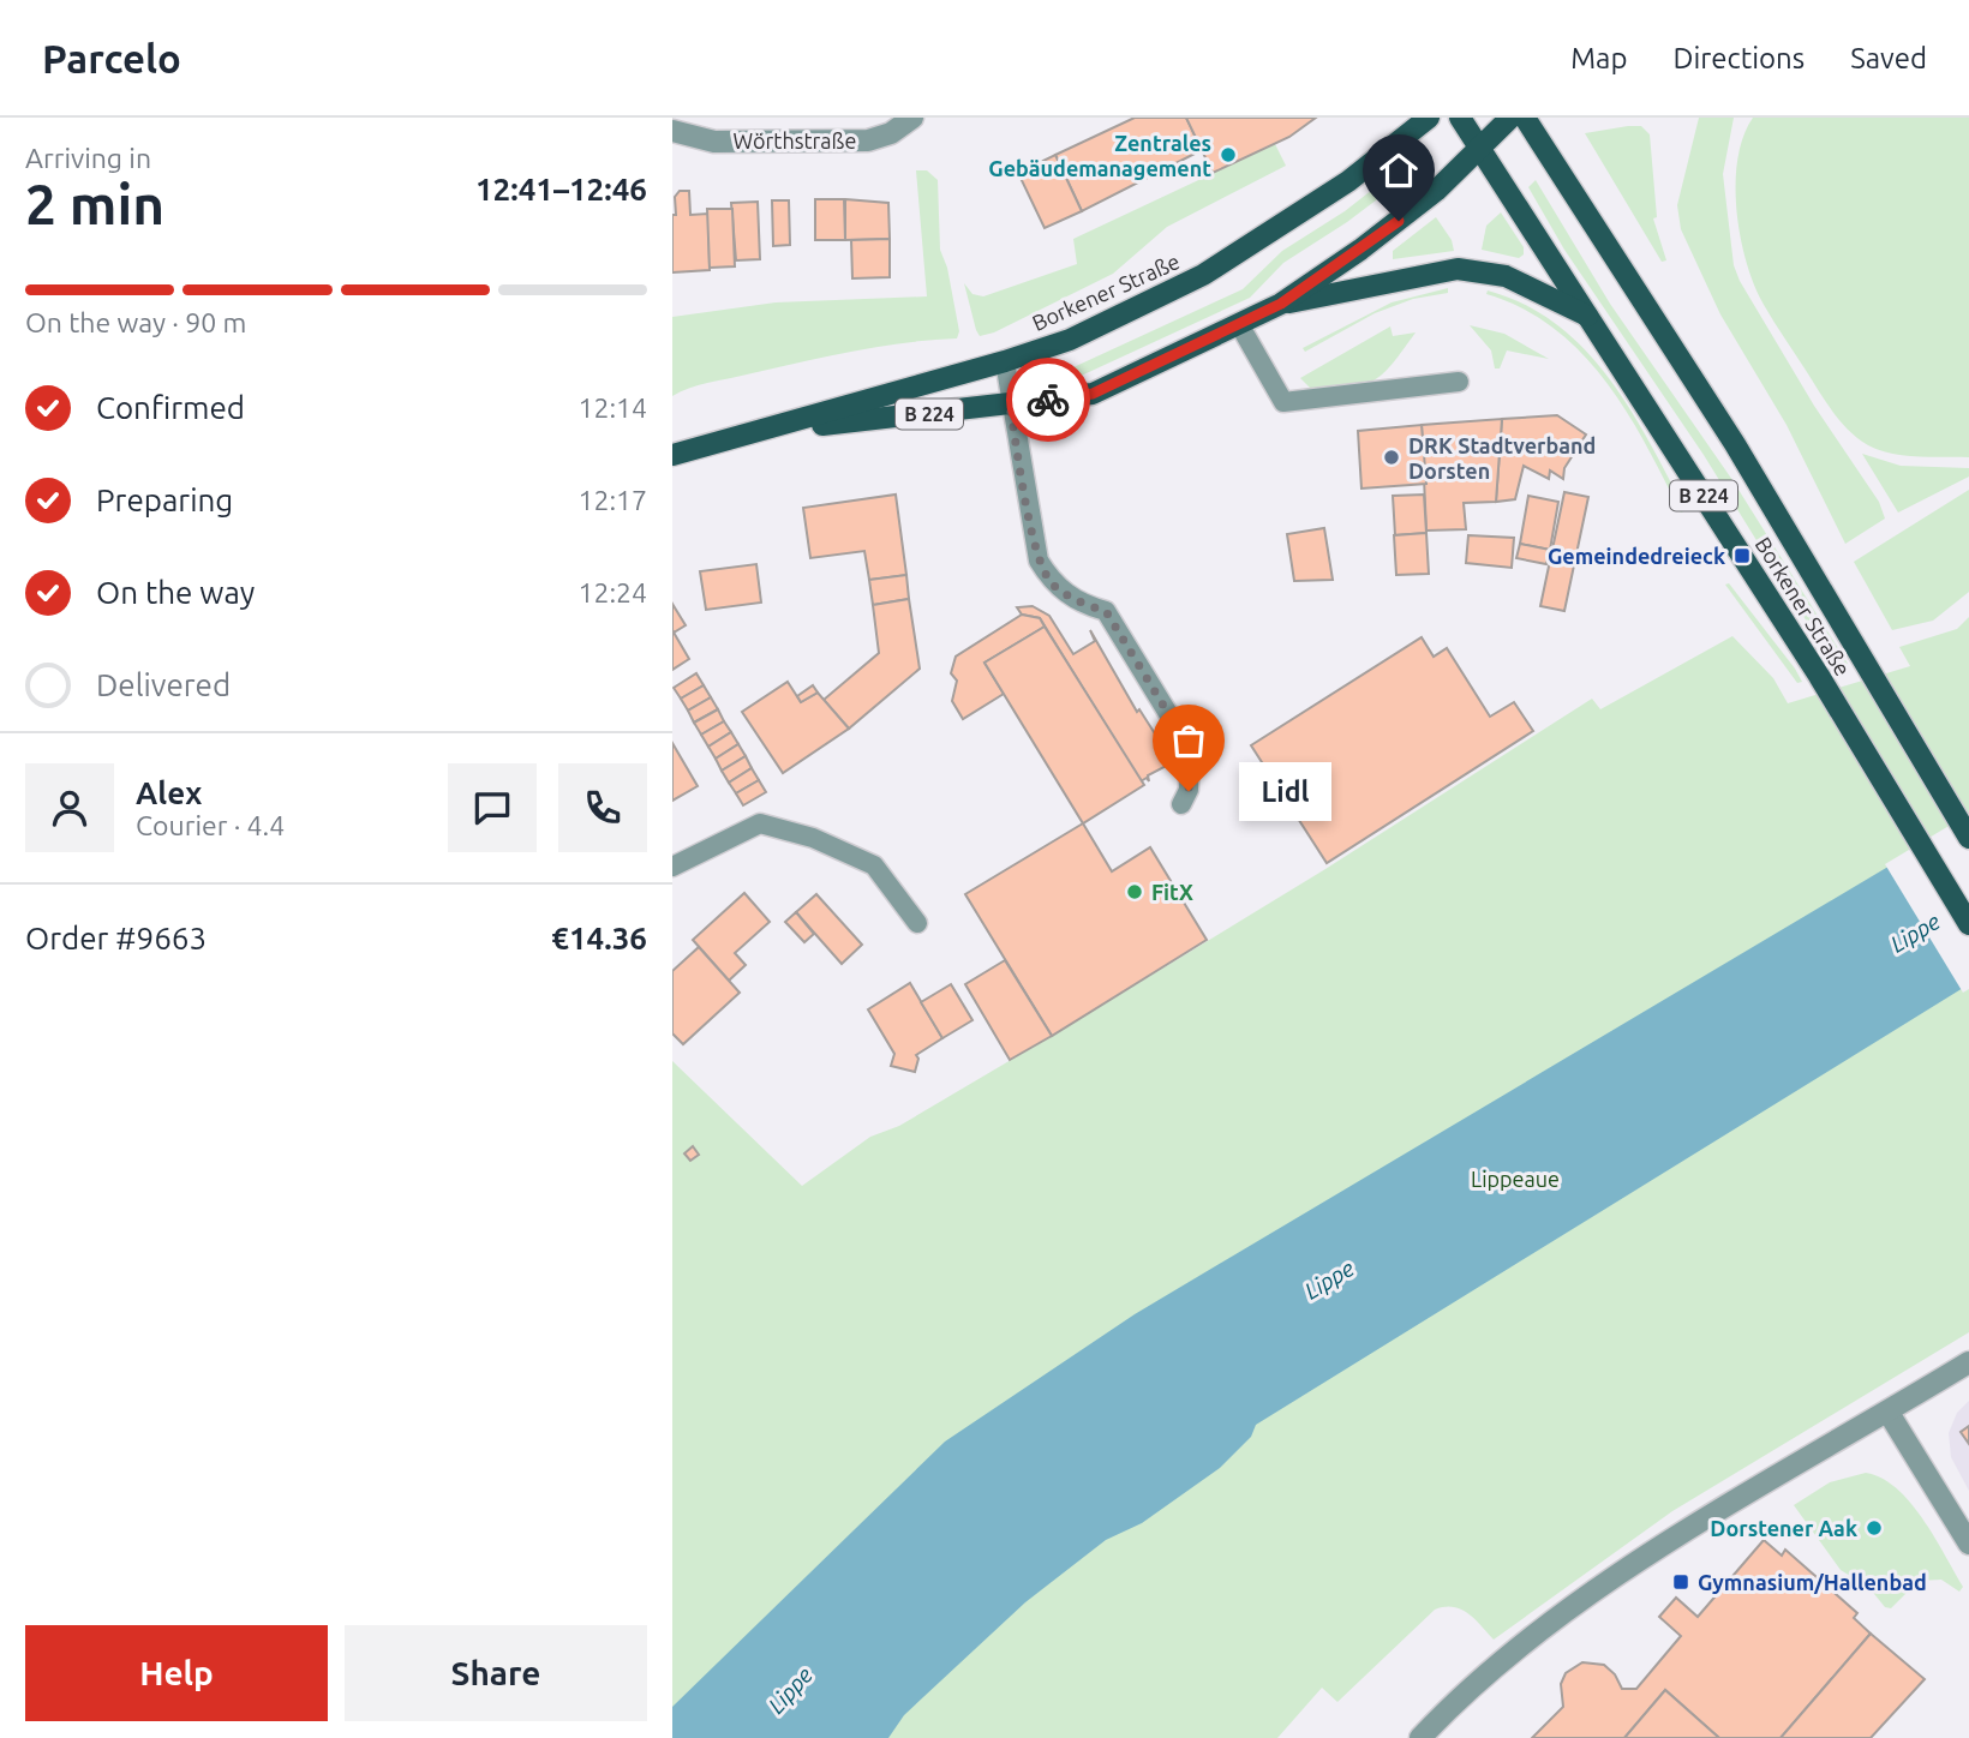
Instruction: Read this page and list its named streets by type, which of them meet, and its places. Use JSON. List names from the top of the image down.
{
  "streets": {
    "main road": ["Borkener Straße", "B 224"],
    "street": ["Wörthstraße"]
  },
  "crossings": [
    ["Borkener Straße", "B 224"]
  ],
  "water": ["Lippe"],
  "parks": ["Lippeaue"],
  "places": {
    "other": [
      "Zentrales Gebäudemanagement",
      "DRK Stadtverband Dorsten",
      "Lidl",
      "FitX",
      "Dorstener Aak"
    ],
    "transit": ["Gemeindedreieck", "Gymnasium/Hallenbad"]
  },
  "page": {
    "header": "Parcelo",
    "nav": ["Map", "Directions", "Saved"],
    "heading": ["2 min", "Arriving in", "12:41–12:46"],
    "panel": [
      "Alex",
      "Courier · 4.4",
      "Order #9663",
      "€14.36"
    ],
    "bar": "On the way · 90 m",
    "list": [
      ["Confirmed", "12:14"],
      ["Preparing", "12:17"],
      ["On the way", "12:24"],
      "Delivered"
    ],
    "bubble": "Lidl",
    "buttons": ["Help", "Share"]
  }
}
